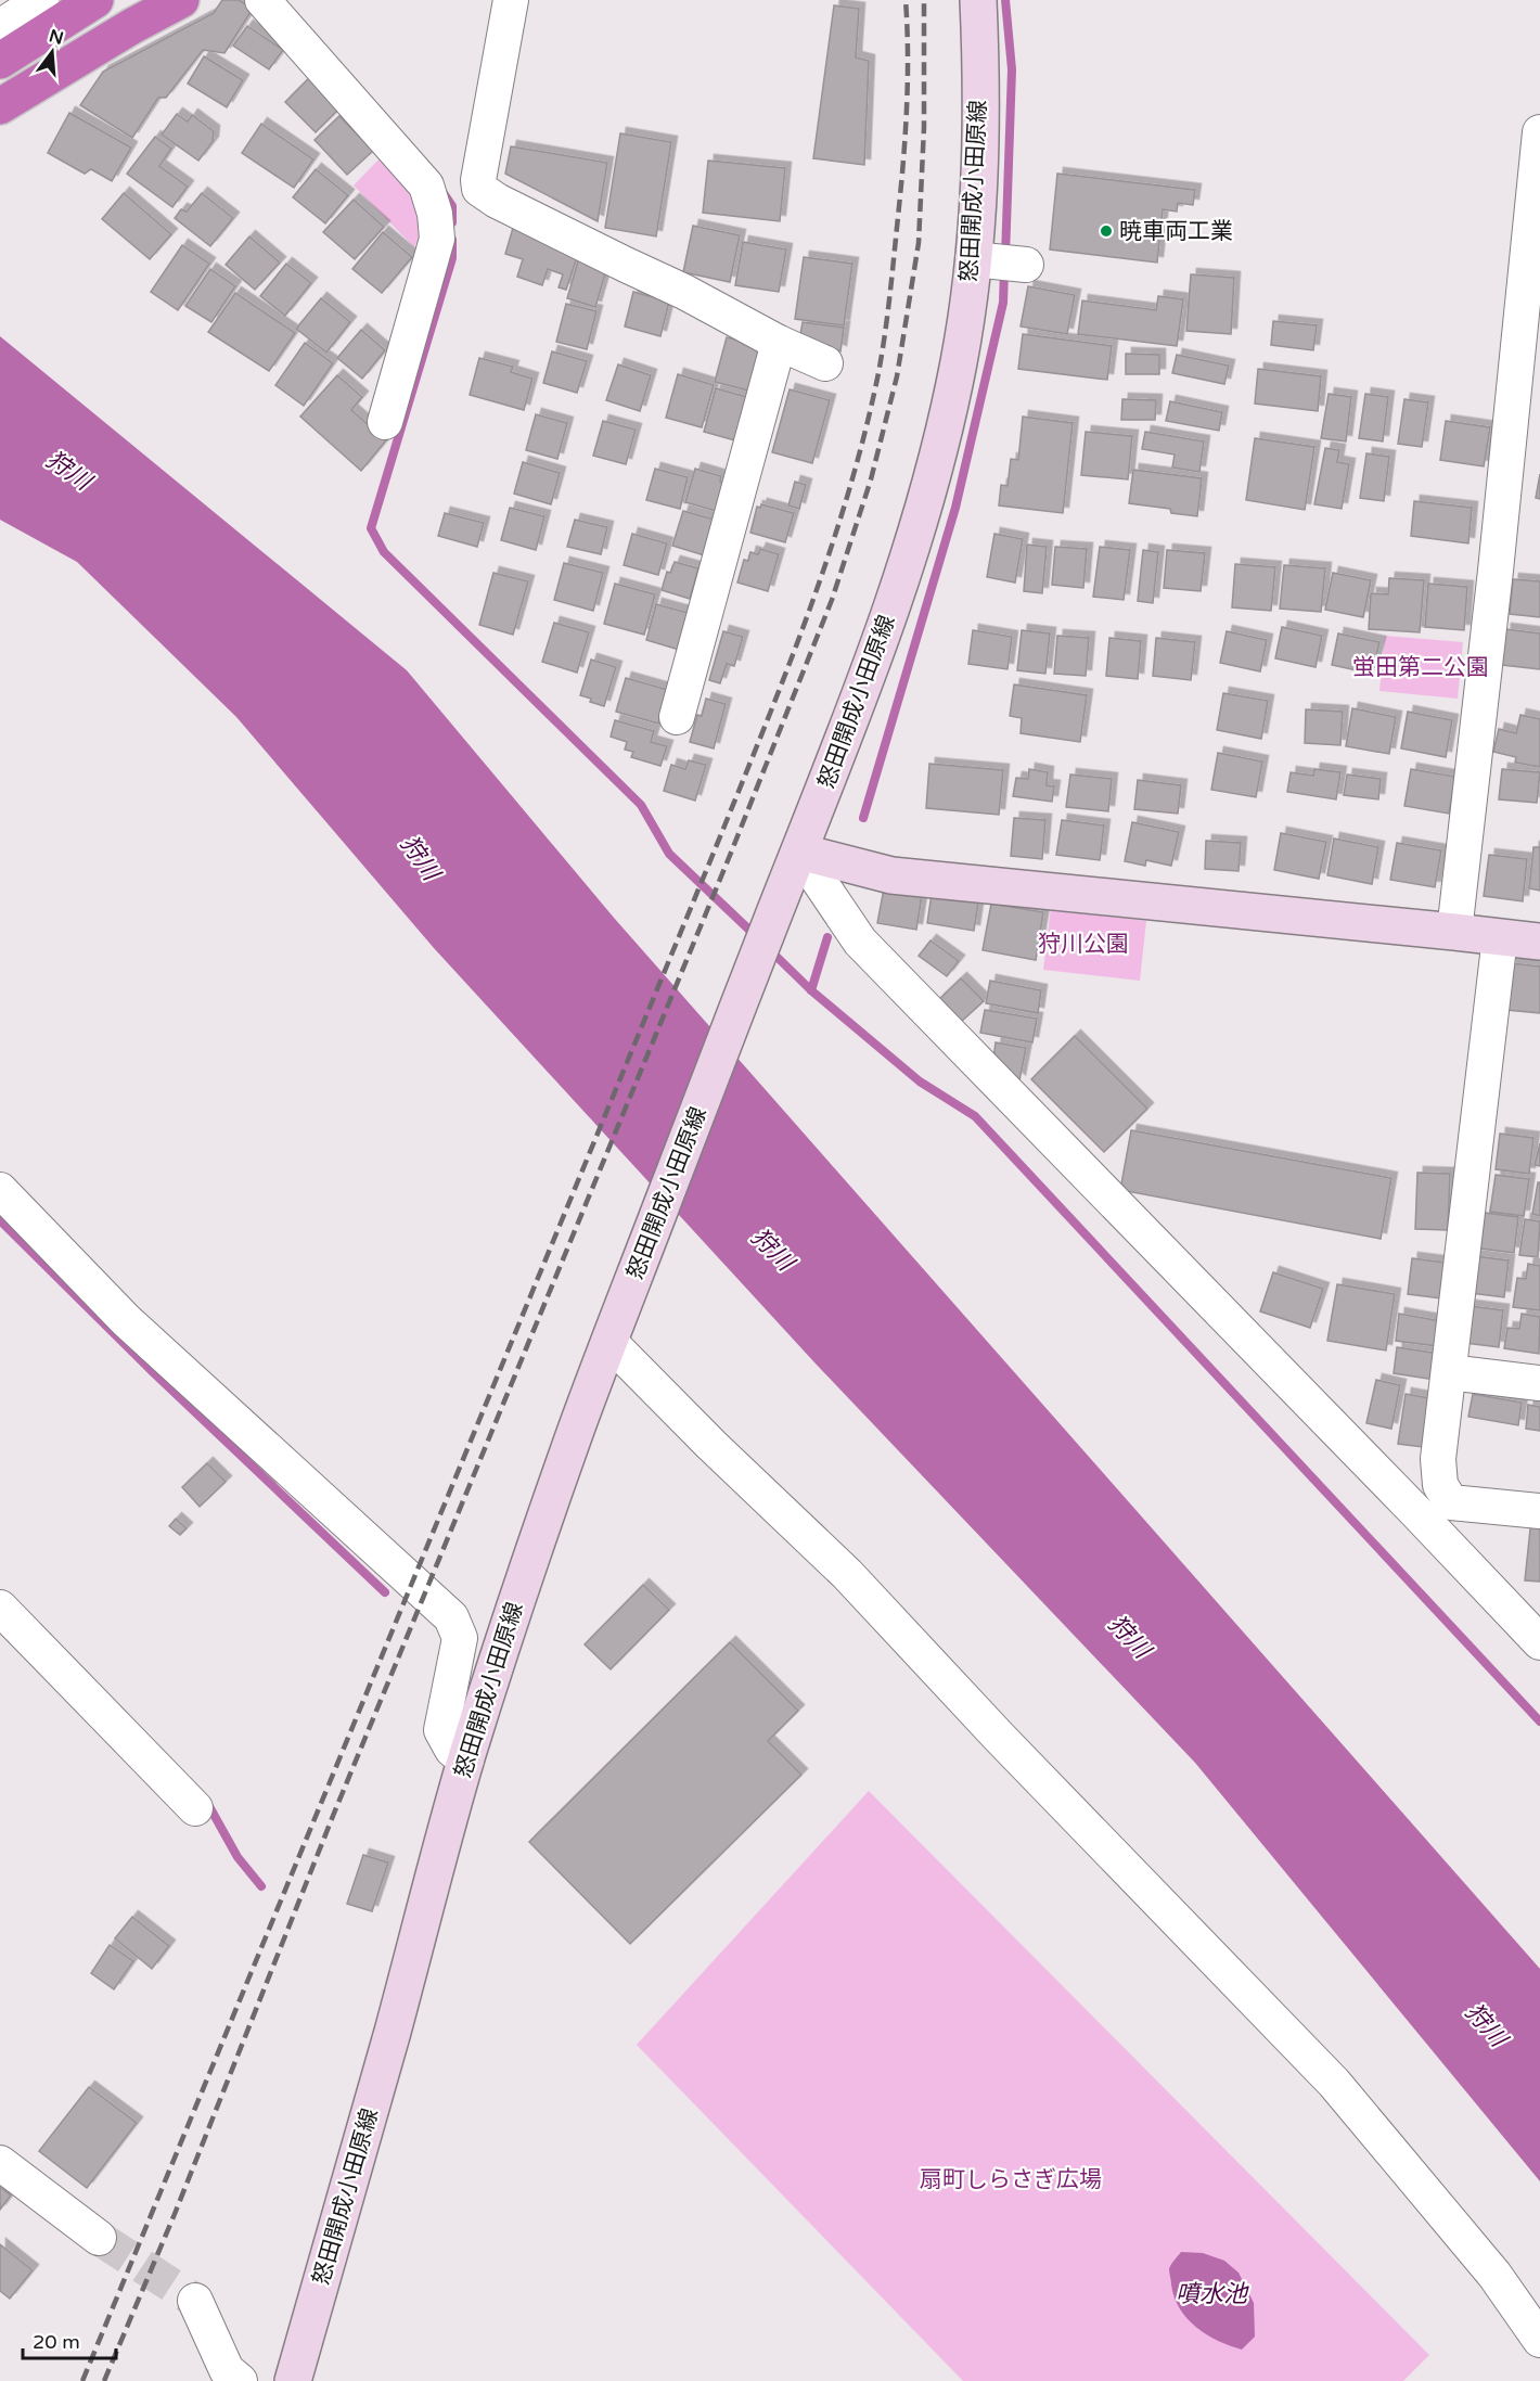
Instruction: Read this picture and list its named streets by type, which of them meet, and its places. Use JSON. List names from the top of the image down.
{
  "streets": {
    "main road": ["怒田開成小田原線"]
  },
  "water": ["狩川", "噴水池"],
  "parks": ["蛍田第二公園", "狩川公園", "扇町しらさぎ広場"],
  "places": ["暁車両工業"],
  "scale_bar": "20 m",
  "north": "top"
}
